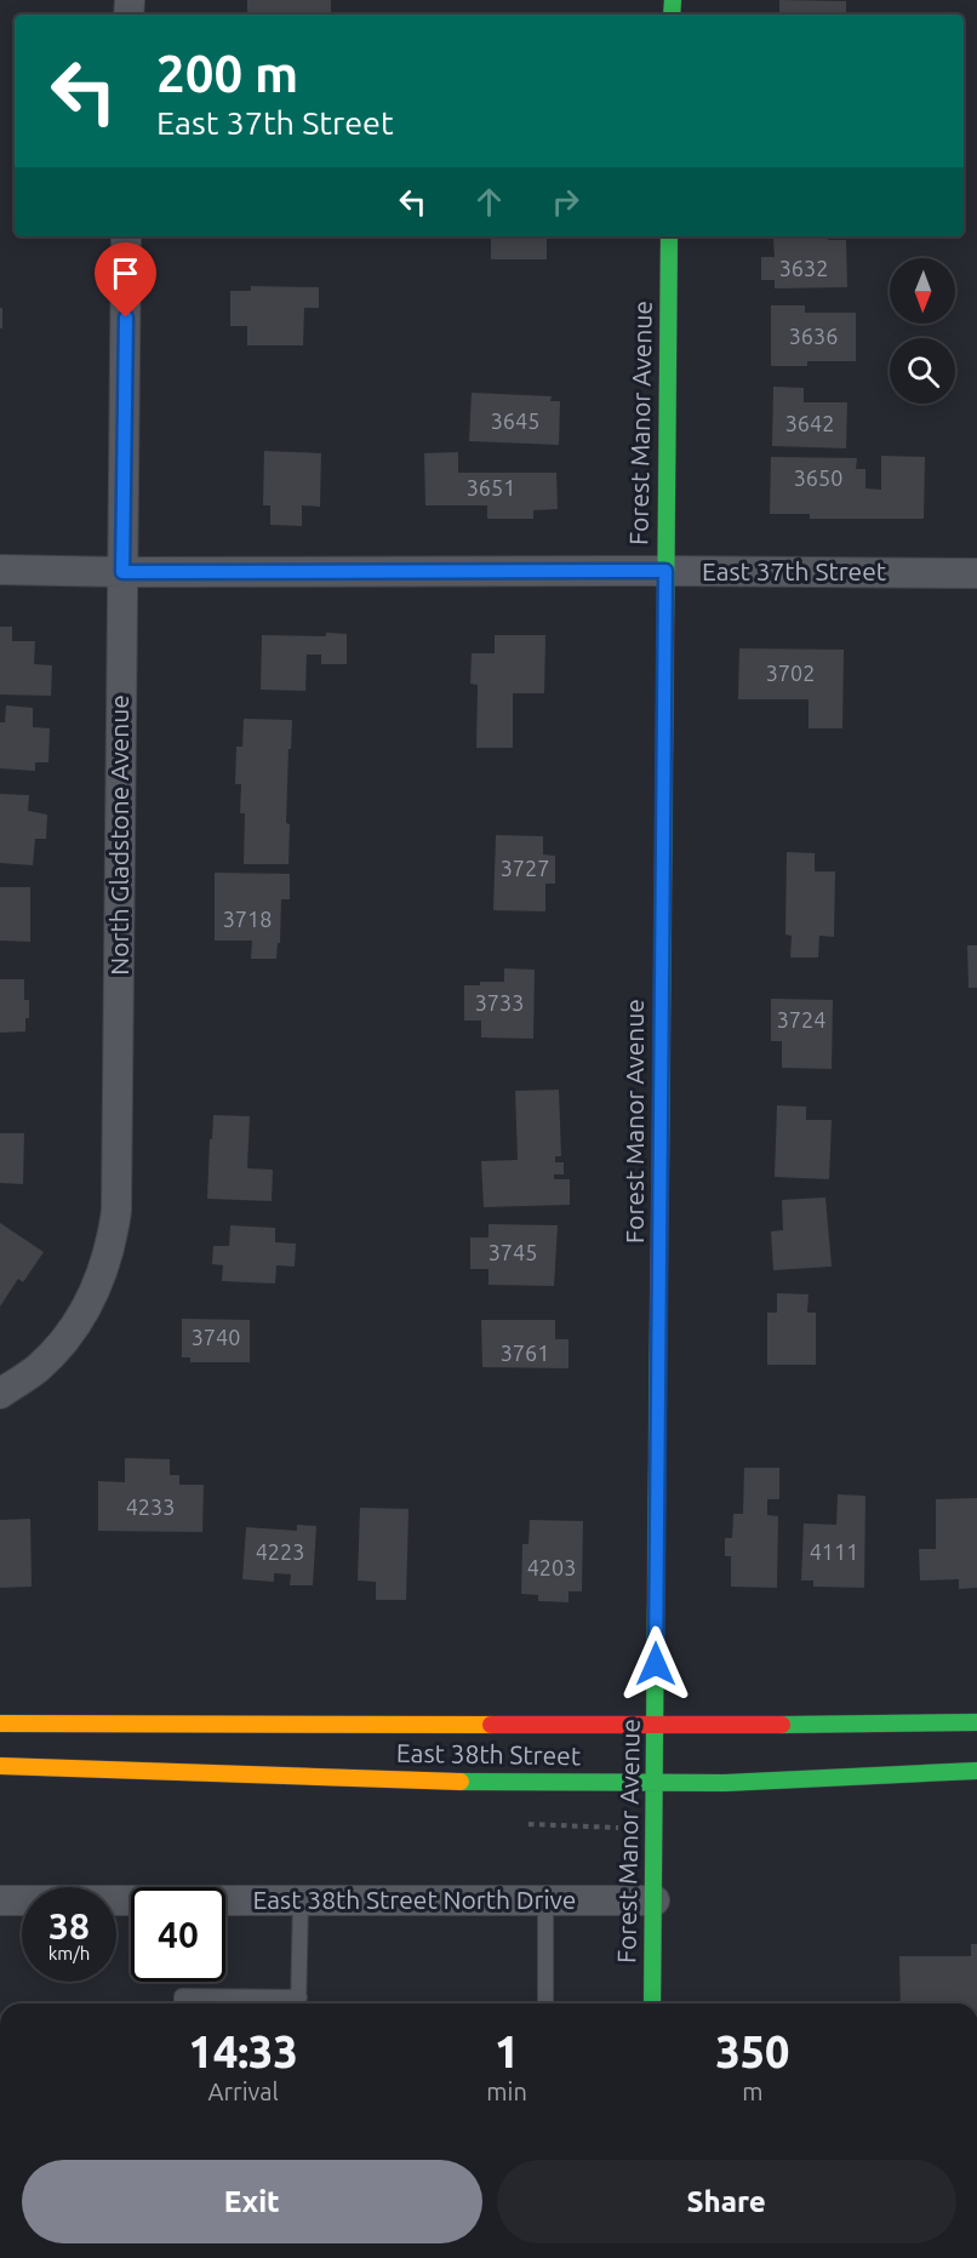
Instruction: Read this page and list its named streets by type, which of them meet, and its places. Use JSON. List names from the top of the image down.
{
  "streets": {
    "main road": ["Forest Manor Avenue", "East 38th Street"],
    "street": ["East 37th Street", "North Gladstone Avenue", "East 38th Street North Drive"]
  },
  "crossings": [
    ["Forest Manor Avenue", "East 37th Street"],
    ["Forest Manor Avenue", "East 38th Street"],
    ["Forest Manor Avenue", "East 38th Street North Drive"],
    ["East 37th Street", "North Gladstone Avenue"]
  ],
  "house_numbers": [
    "3632",
    "3636",
    "3645",
    "3642",
    "3650",
    "3651",
    "3702",
    "3727",
    "3718",
    "3733",
    "3724",
    "3745",
    "3740",
    "3761",
    "4233",
    "4223",
    "4111",
    "4203"
  ],
  "north": "bottom",
  "page": {
    "turn": ["200 m", "East 37th Street"],
    "speed": "38 km/h",
    "limit": "40",
    "eta": [
      "14:33",
      "Arrival",
      "1",
      "min",
      "350",
      "m"
    ],
    "buttons": ["Exit", "Share"]
  }
}
